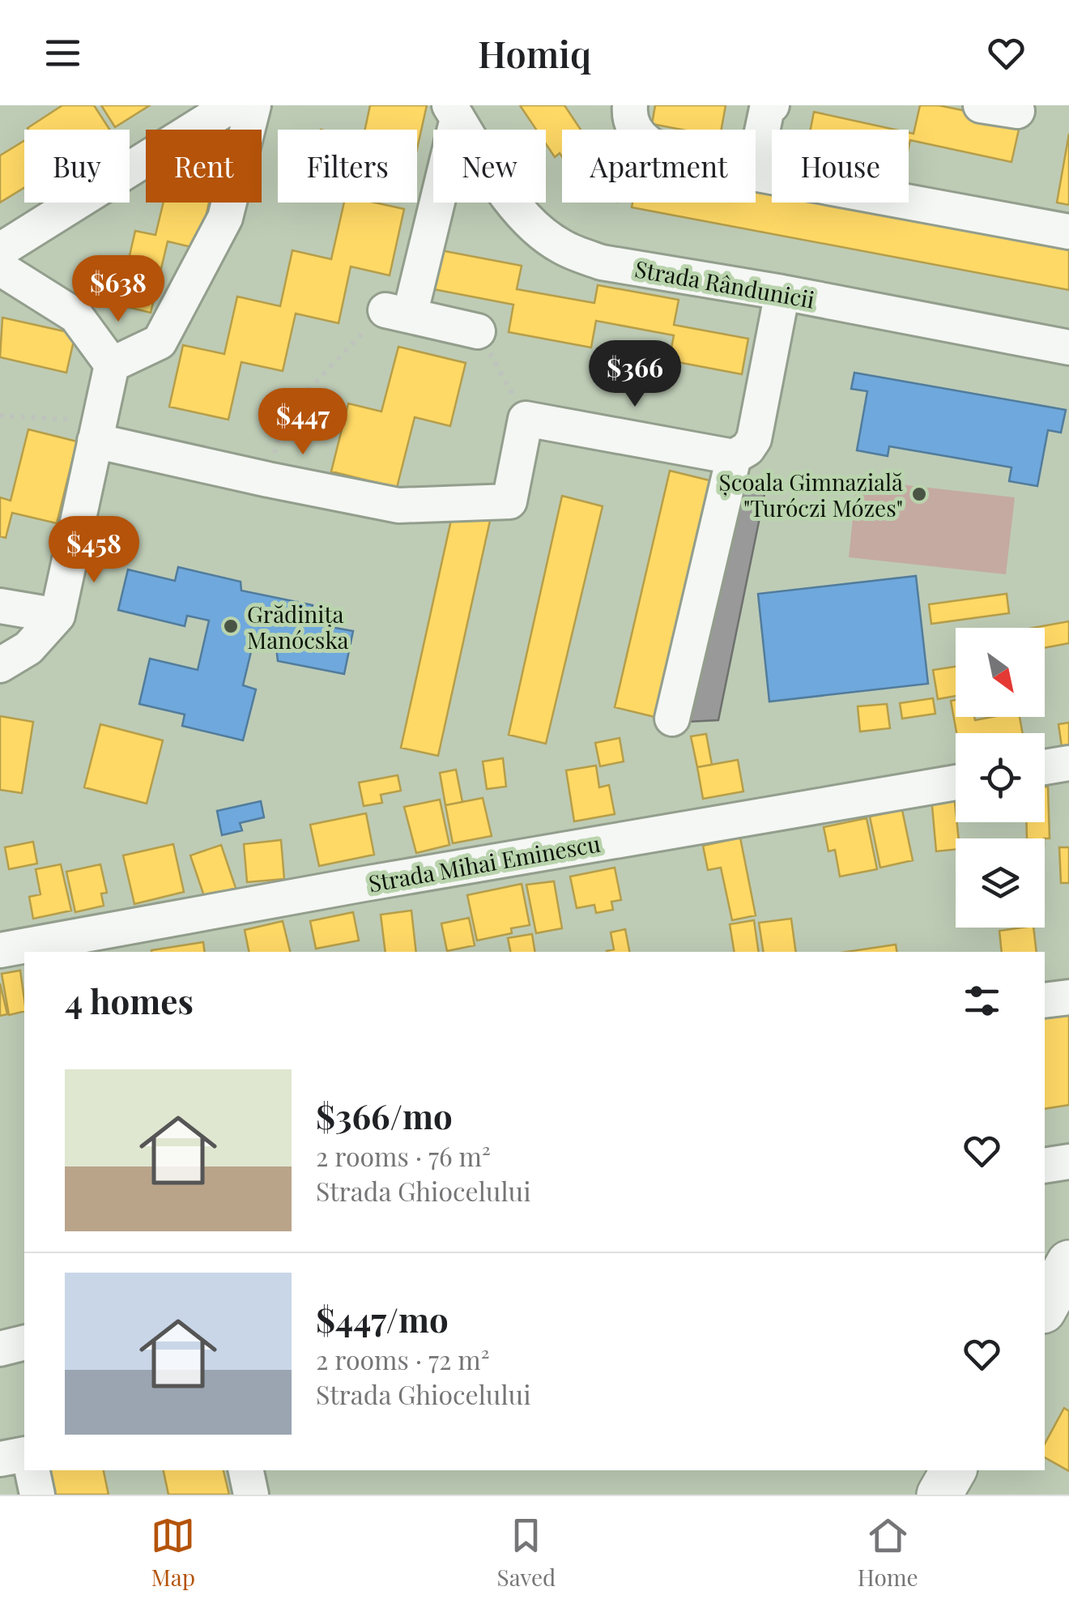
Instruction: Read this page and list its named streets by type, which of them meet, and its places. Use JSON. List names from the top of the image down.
{
  "streets": {
    "street": ["Strada Rândunicii", "Strada Mihai Eminescu"]
  },
  "places": ["Școala Gimnazială \"Turóczi Mózes\"", "Grădinița Manócska"],
  "north": "bottom right",
  "page": {
    "header": "Homiq",
    "chip": [
      "Buy",
      "Rent",
      "Filters",
      "New",
      "Apartment",
      "House"
    ],
    "price": [
      "$638",
      "$366",
      "$447",
      "$458"
    ],
    "heading": "4 homes",
    "list": [
      {
        "name": "$366/mo",
        "note": "2 rooms · 76 m² · Strada Ghiocelului"
      },
      {
        "name": "$447/mo",
        "note": "2 rooms · 72 m² · Strada Ghiocelului"
      }
    ],
    "tabs": ["Map", "Saved", "Home"]
  }
}
